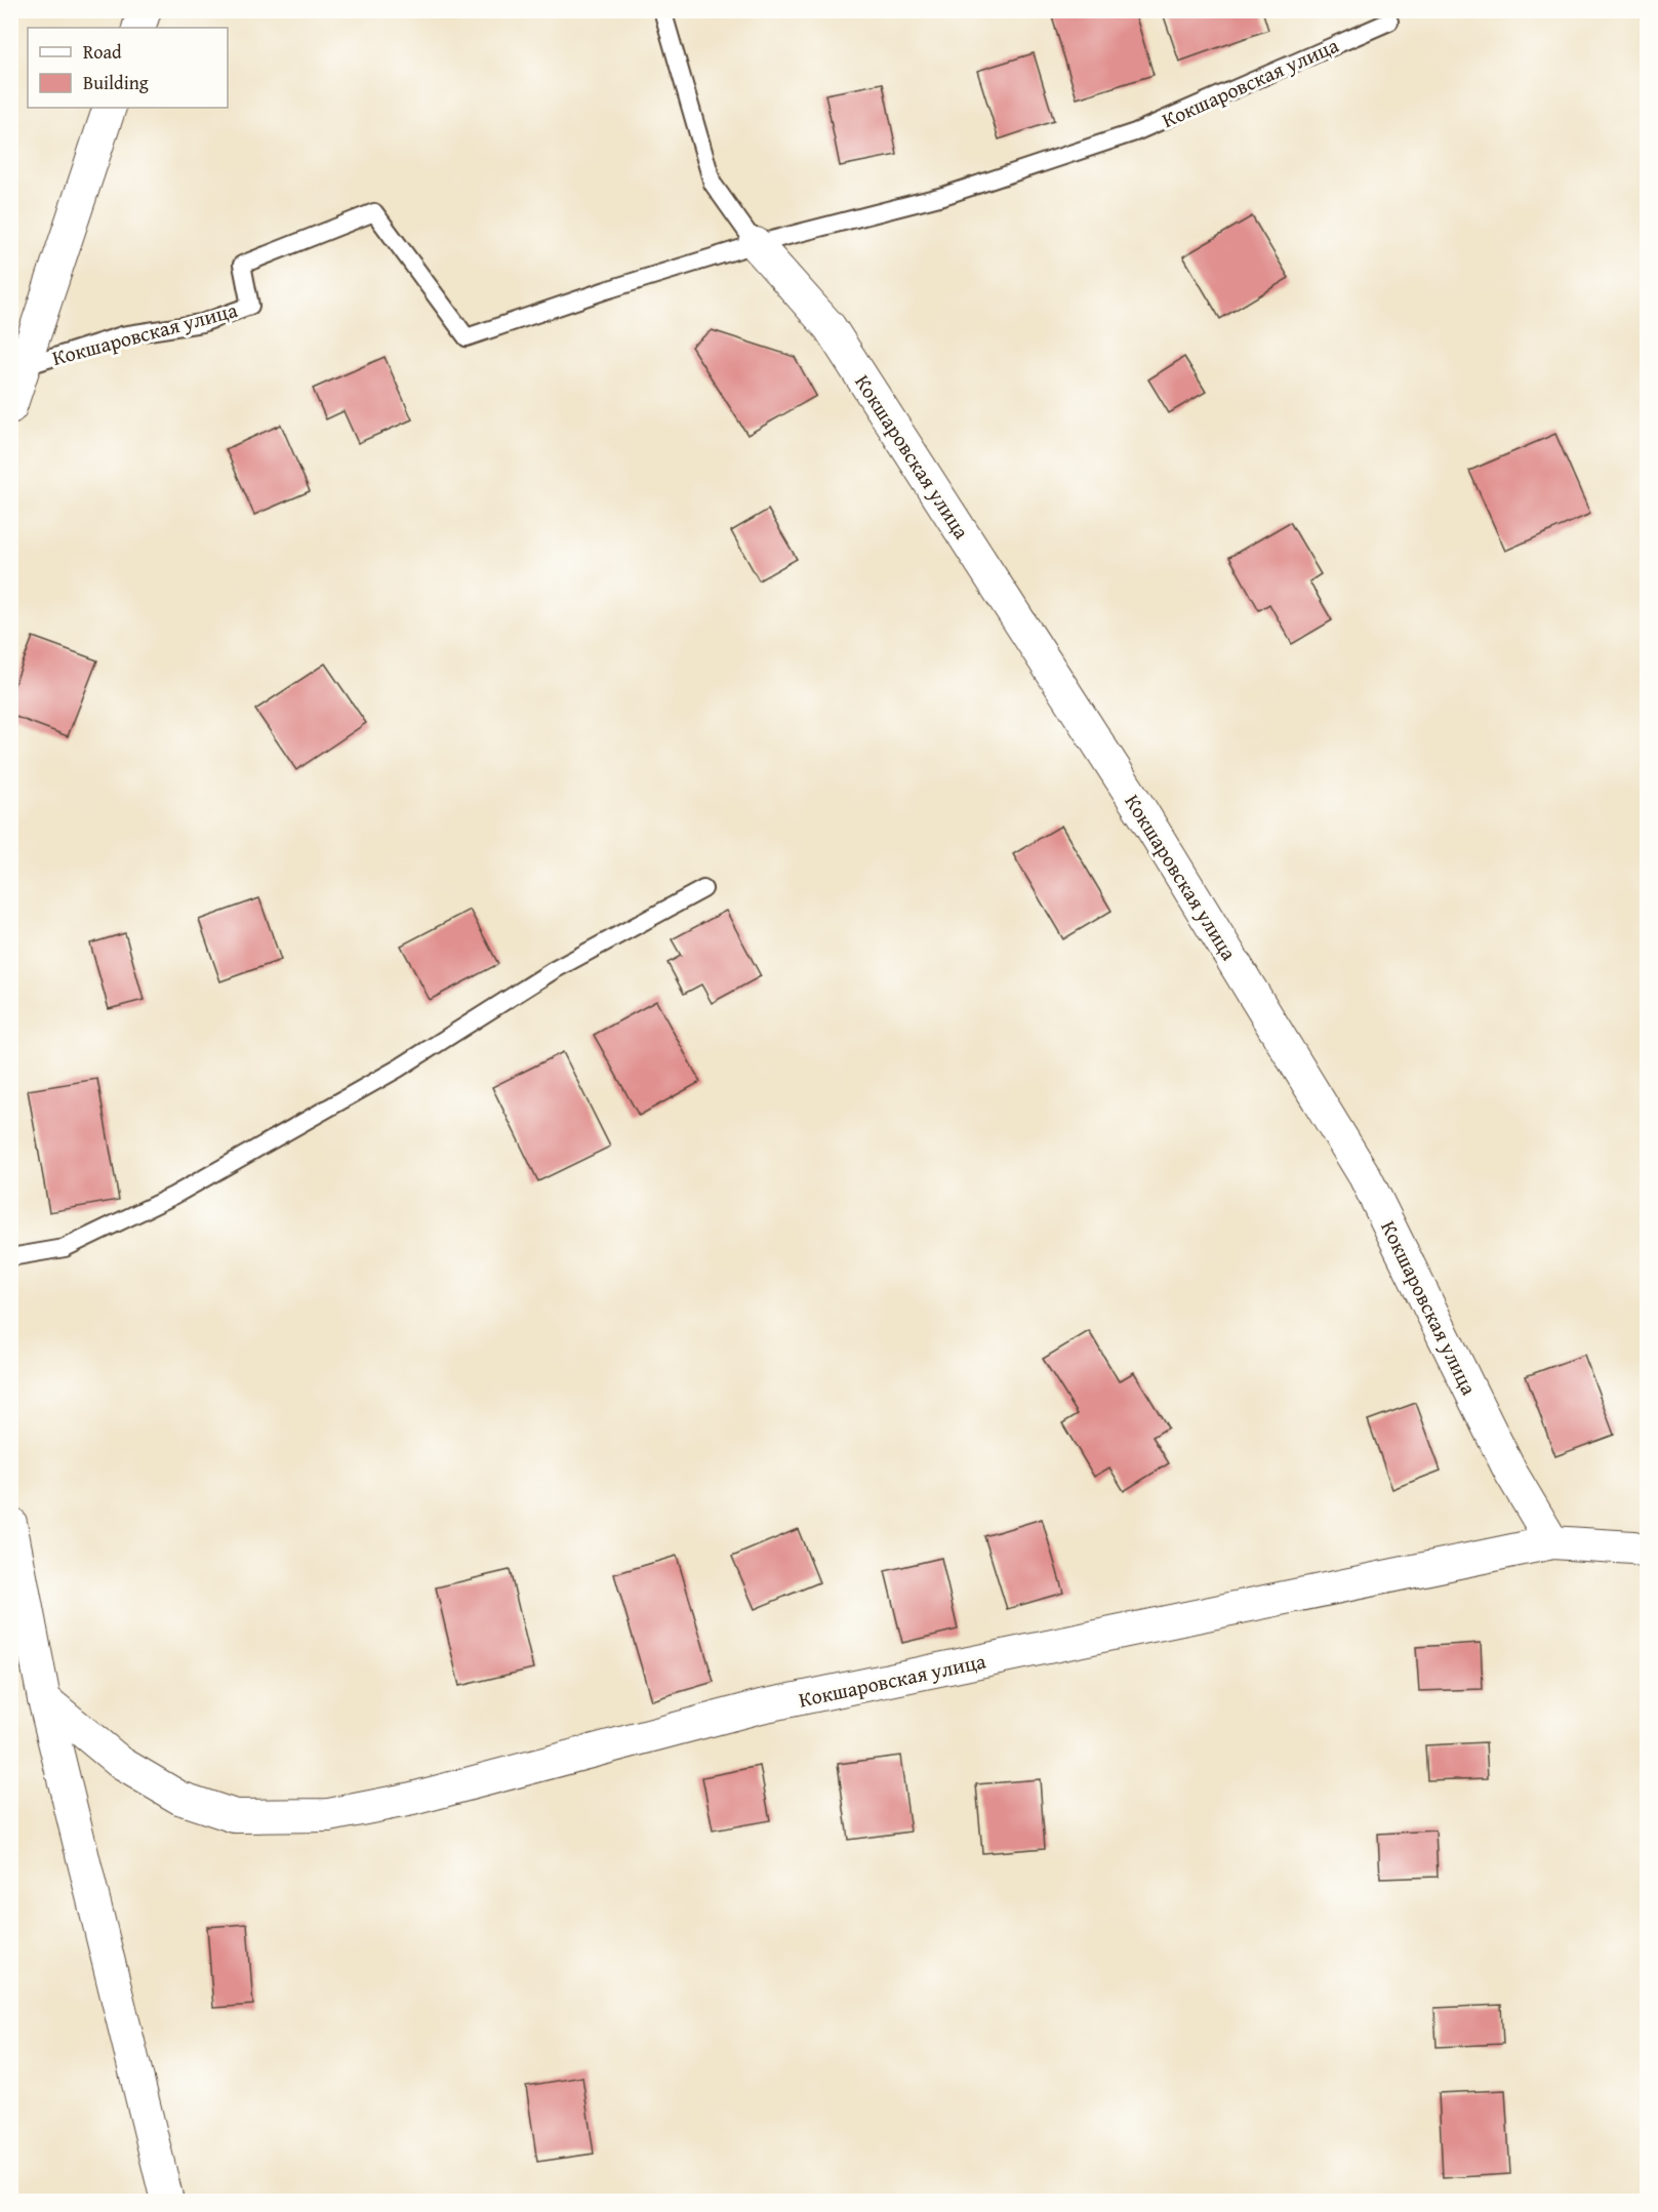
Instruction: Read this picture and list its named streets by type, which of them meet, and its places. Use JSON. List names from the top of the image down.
{
  "streets": {
    "street": ["Кокшаровская улица"]
  },
  "legend": ["Road", "Building"]
}
